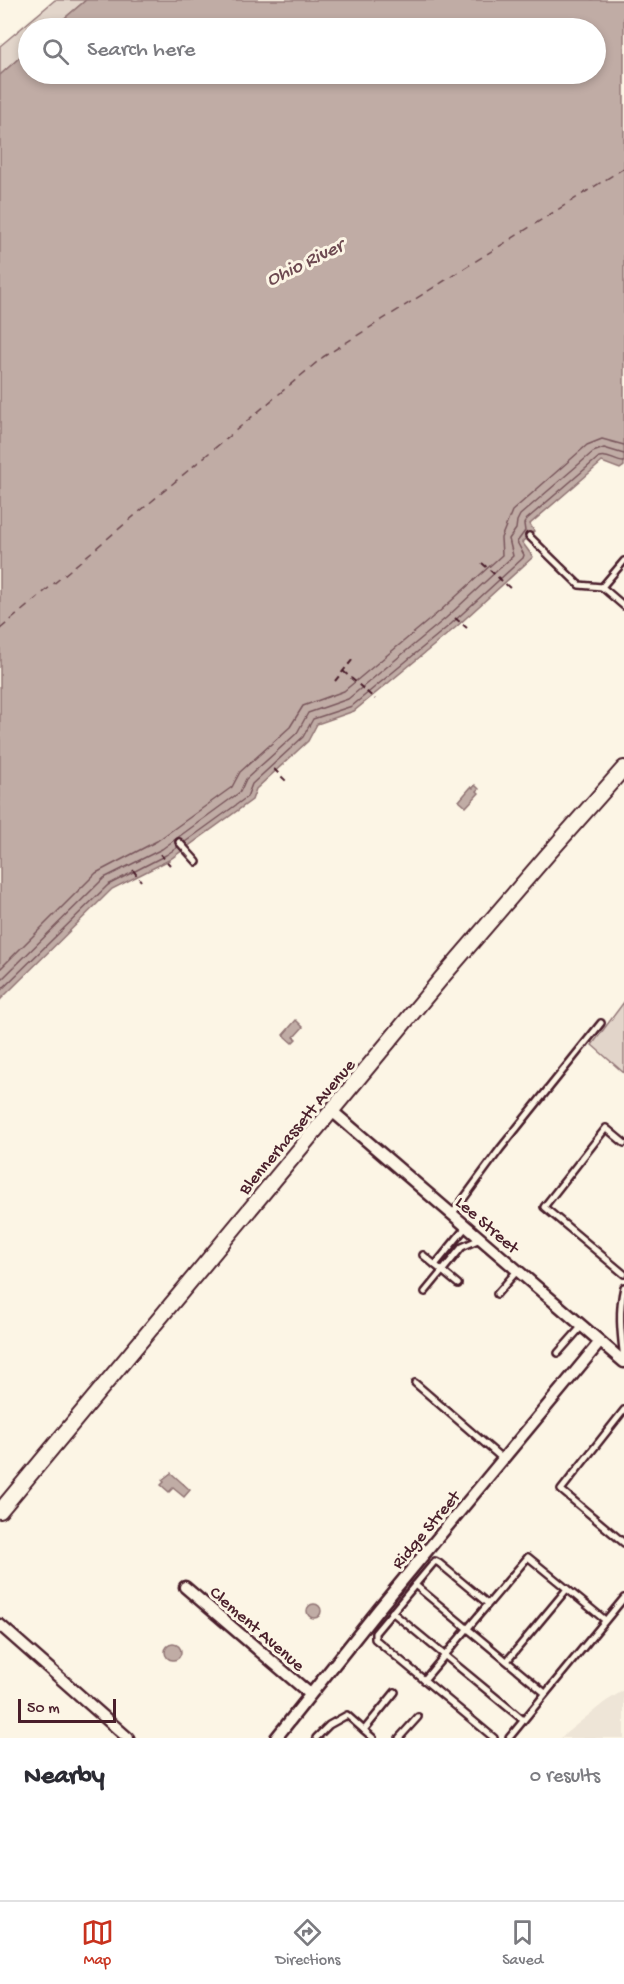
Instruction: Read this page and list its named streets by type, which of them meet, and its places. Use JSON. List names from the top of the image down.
{
  "streets": {
    "street": [
      "Blennerhassett Avenue",
      "Lee Street",
      "Ridge Street",
      "Clement Avenue"
    ]
  },
  "crossings": [
    ["Blennerhassett Avenue", "Lee Street"],
    ["Lee Street", "Ridge Street"],
    ["Ridge Street", "Clement Avenue"]
  ],
  "water": ["Ohio River"],
  "scale_bar": "50 m",
  "page": {
    "search": "Search here",
    "scale": "50 m",
    "heading": ["Nearby", "0 results"],
    "nav": ["Map", "Directions", "Saved"]
  }
}
